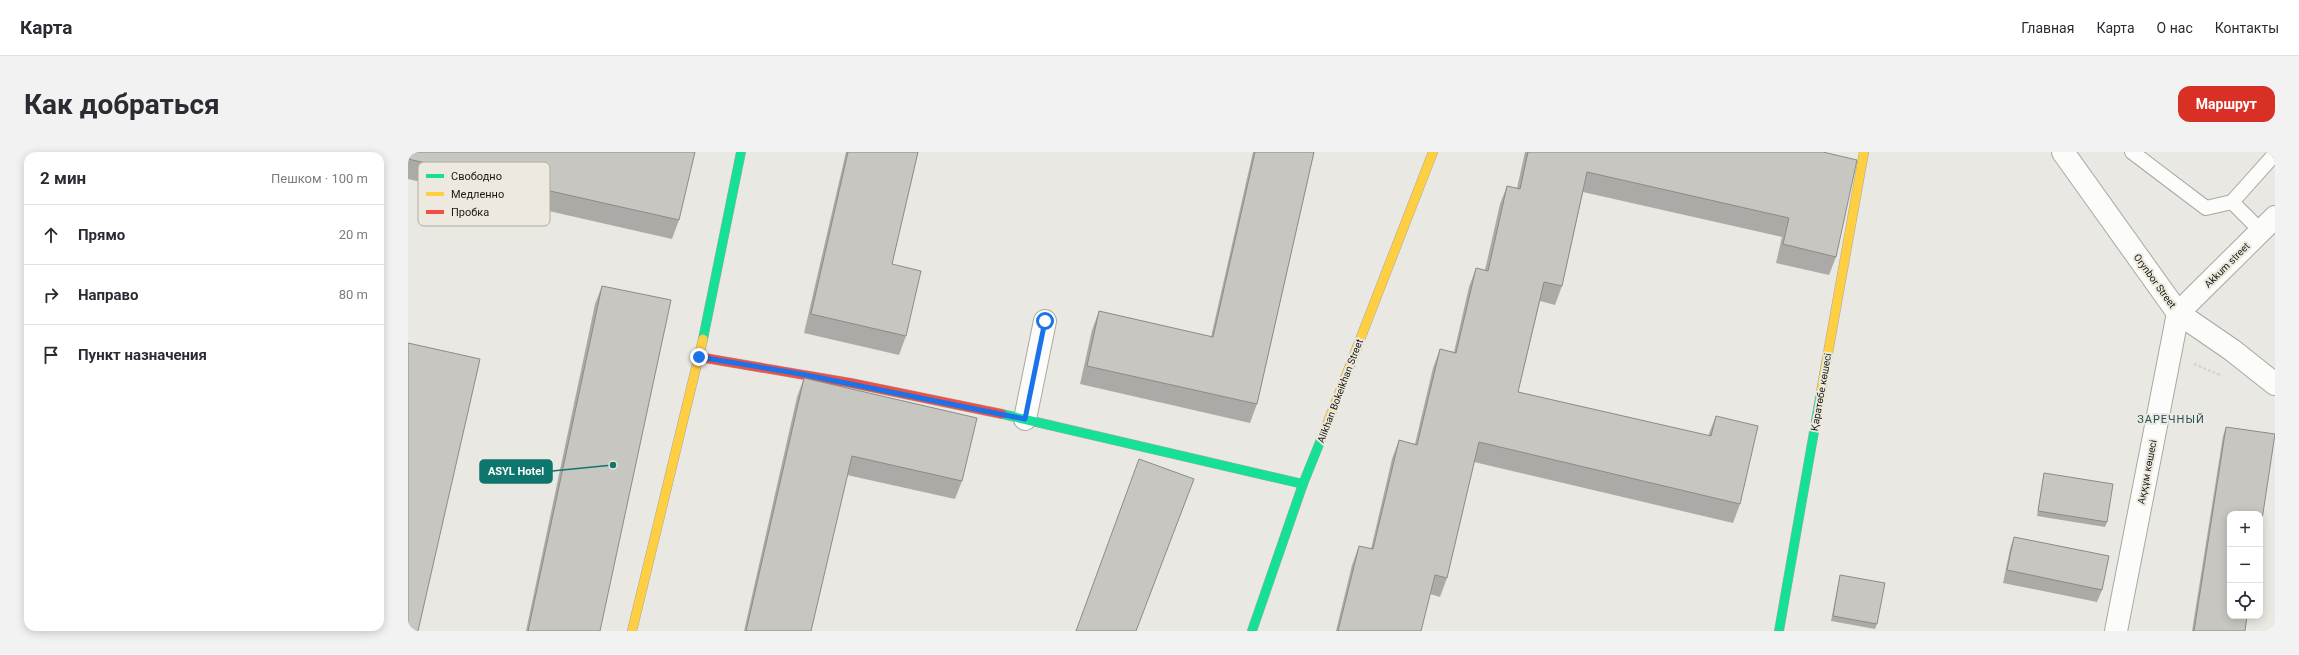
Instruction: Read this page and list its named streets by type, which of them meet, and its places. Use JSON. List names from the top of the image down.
{
  "streets": {
    "street": [
      "Akkum street",
      "Orynbor Street",
      "Alikhan Bokeikhan Street",
      "Қаратөбе көшесі",
      "Аққұм көшесі"
    ]
  },
  "crossings": [
    ["Akkum street", "Orynbor Street"],
    ["Akkum street", "Аққұм көшесі"],
    ["Orynbor Street", "Аққұм көшесі"]
  ],
  "districts": ["ЗАРЕЧНЫЙ"],
  "places": ["ASYL Hotel"],
  "legend": ["Свободно", "Медленно", "Пробка"],
  "page": {
    "header": "Карта",
    "nav": [
      "Главная",
      "Карта",
      "О нас",
      "Контакты"
    ],
    "buttons": "Маршрут",
    "title": "Как добраться",
    "heading": ["2 мин", "Пешком · 100 m"],
    "list": [
      ["Прямо", "20 m"],
      ["Направо", "80 m"],
      "Пункт назначения"
    ],
    "map_buttons": ["+", "−"]
  }
}
